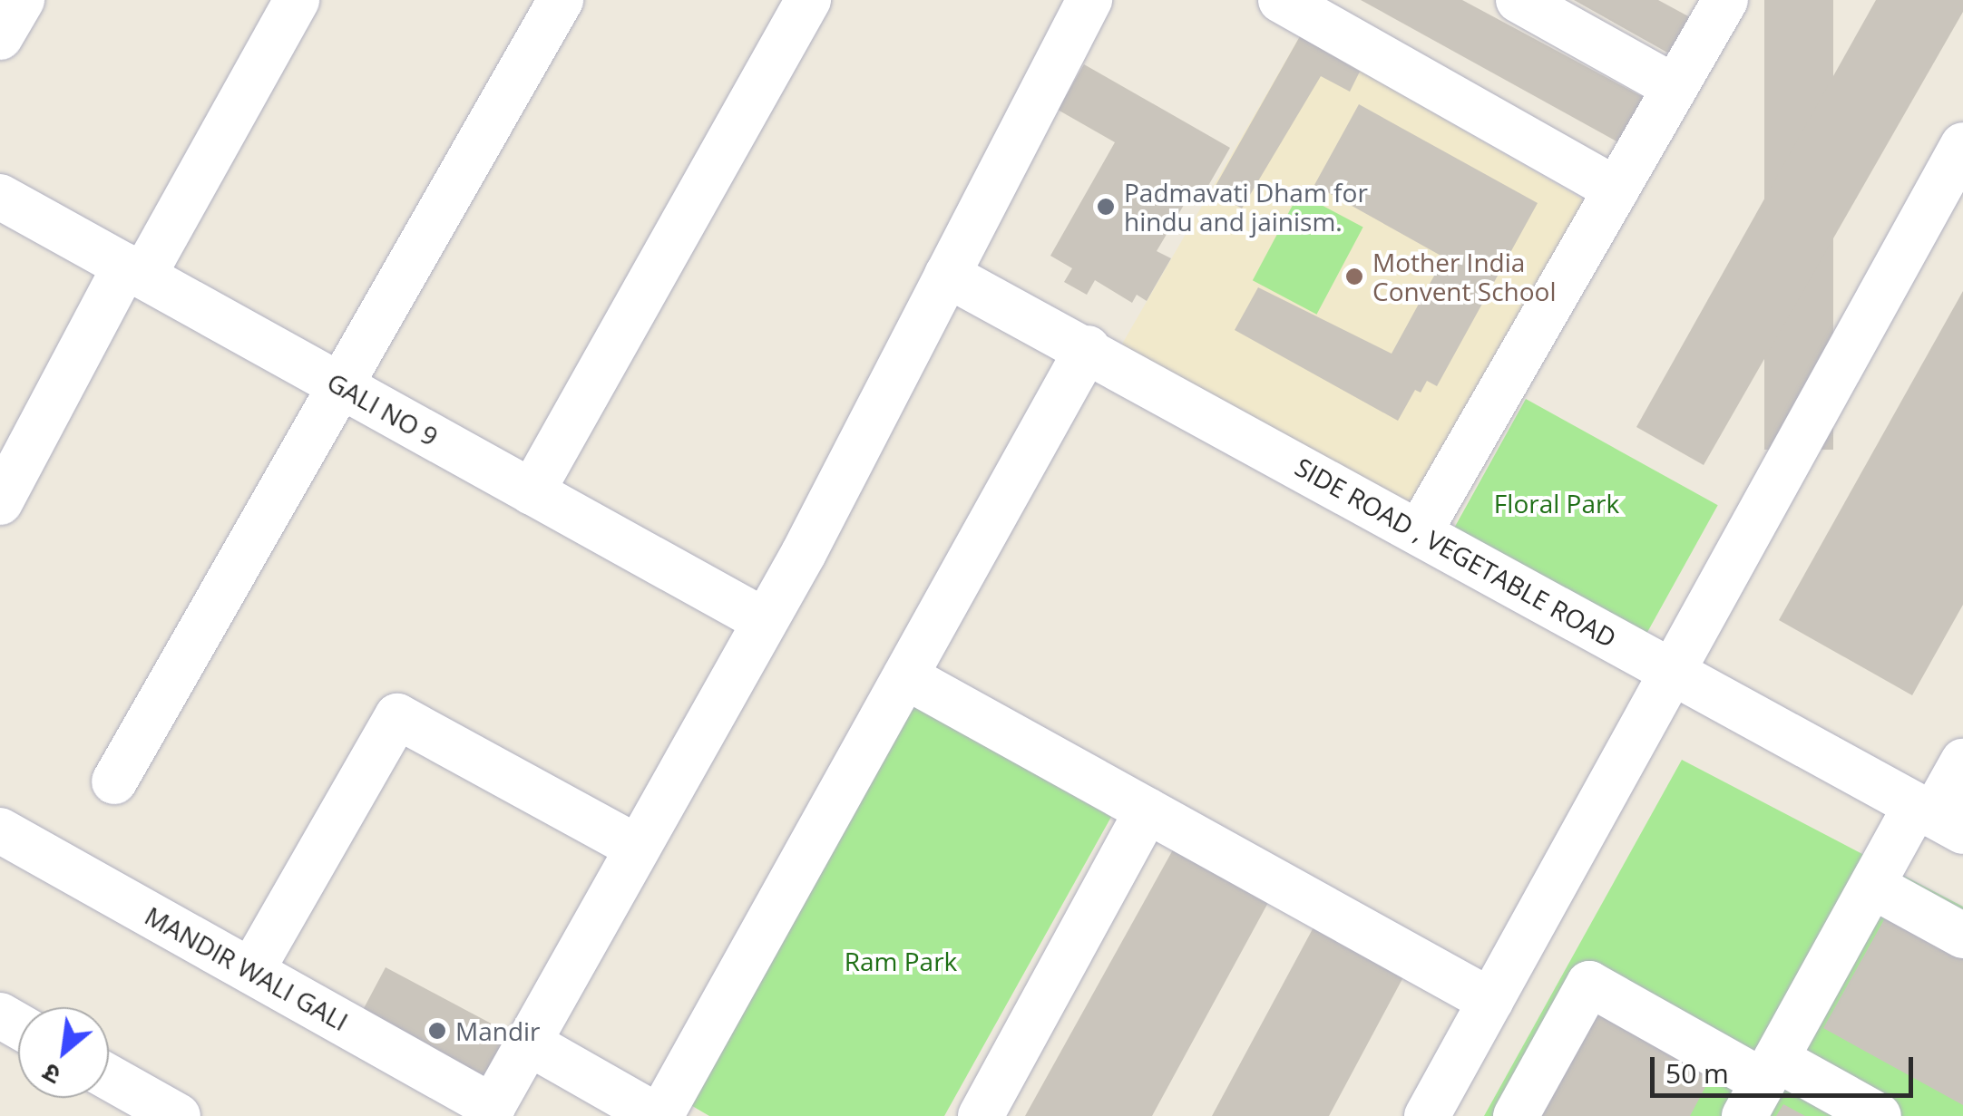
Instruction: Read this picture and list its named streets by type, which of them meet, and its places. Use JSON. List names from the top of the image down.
{
  "streets": {
    "street": ["GALI NO 9", "SIDE ROAD , VEGETABLE ROAD", "MANDIR WALI GALI"]
  },
  "parks": ["Floral Park", "Ram Park"],
  "places": ["Padmavati Dham for hindu and jainism.", "Mother India Convent School", "Mandir"],
  "scale_bar": "50 m",
  "north": "bottom left"
}
